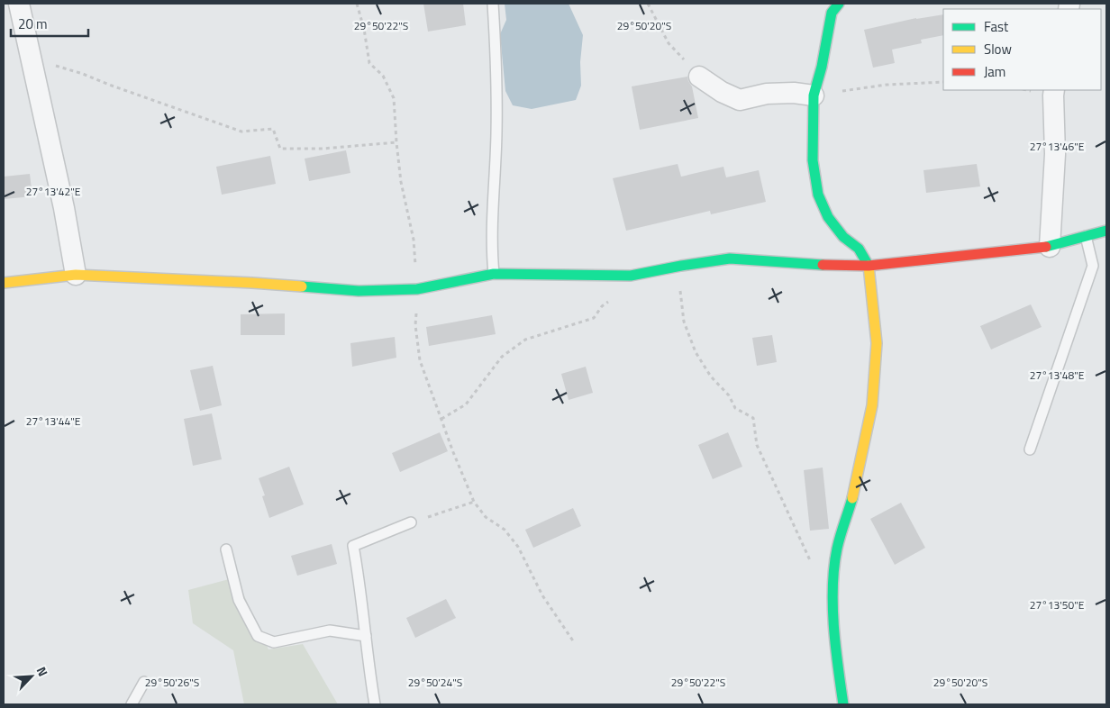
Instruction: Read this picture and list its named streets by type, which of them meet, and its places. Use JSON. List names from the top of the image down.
{
  "legend": ["Fast", "Slow", "Jam"],
  "scale_bar": "20 m",
  "north": "top right",
  "coordinates": [
    "29°50'22\"S",
    "29°50'20\"S",
    "27°13'46\"E",
    "27°13'42\"E",
    "27°13'48\"E",
    "27°13'44\"E",
    "27°13'50\"E",
    "29°50'26\"S",
    "29°50'24\"S"
  ]
}
